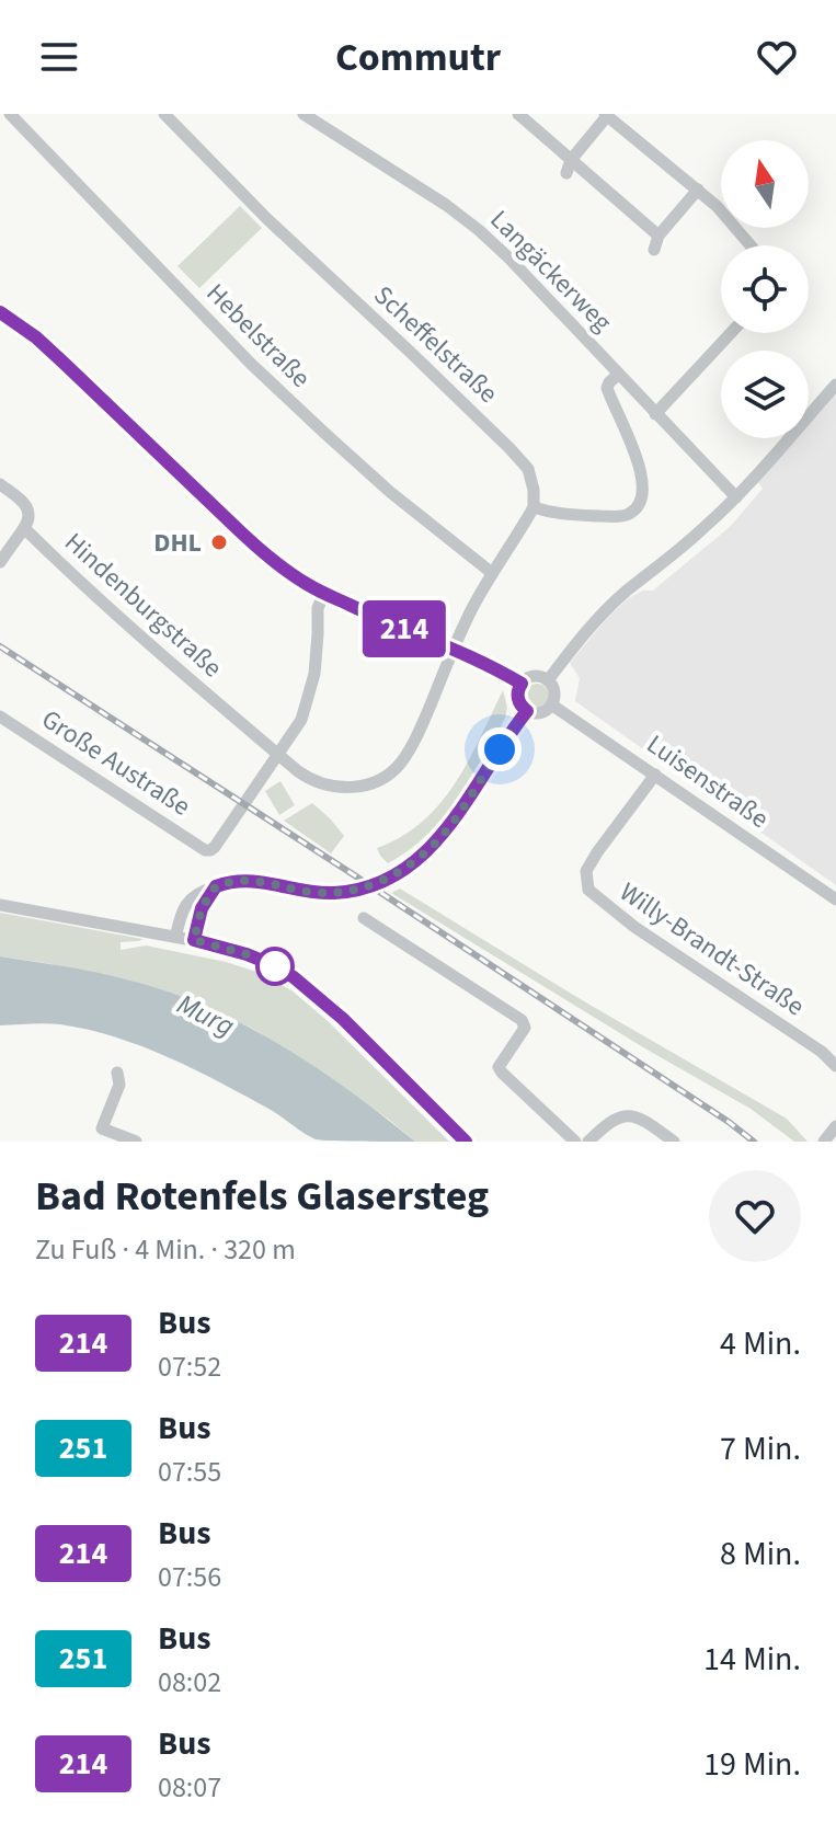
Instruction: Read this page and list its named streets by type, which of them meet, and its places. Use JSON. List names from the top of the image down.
{
  "streets": {
    "street": [
      "Langäckerweg",
      "Hebelstraße",
      "Scheffelstraße",
      "Hindenburgstraße",
      "Große Austraße",
      "Luisenstraße",
      "Willy-Brandt-Straße"
    ]
  },
  "crossings": [
    ["Hindenburgstraße", "Große Austraße"],
    ["Luisenstraße", "Willy-Brandt-Straße"]
  ],
  "water": ["Murg"],
  "places": ["DHL"],
  "lines": ["bus line 214"],
  "north": "top",
  "page": {
    "header": "Commutr",
    "on_map": "214",
    "heading": ["Bad Rotenfels Glasersteg", "Zu Fuß · 4 Min. · 320 m"],
    "list": [
      {
        "mark": "214",
        "name": "Bus",
        "note": "07:52",
        "value": "4 Min."
      },
      {
        "mark": "251",
        "name": "Bus",
        "note": "07:55",
        "value": "7 Min."
      },
      {
        "mark": "214",
        "name": "Bus",
        "note": "07:56",
        "value": "8 Min."
      },
      {
        "mark": "251",
        "name": "Bus",
        "note": "08:02",
        "value": "14 Min."
      },
      {
        "mark": "214",
        "name": "Bus",
        "note": "08:07",
        "value": "19 Min."
      }
    ]
  }
}
